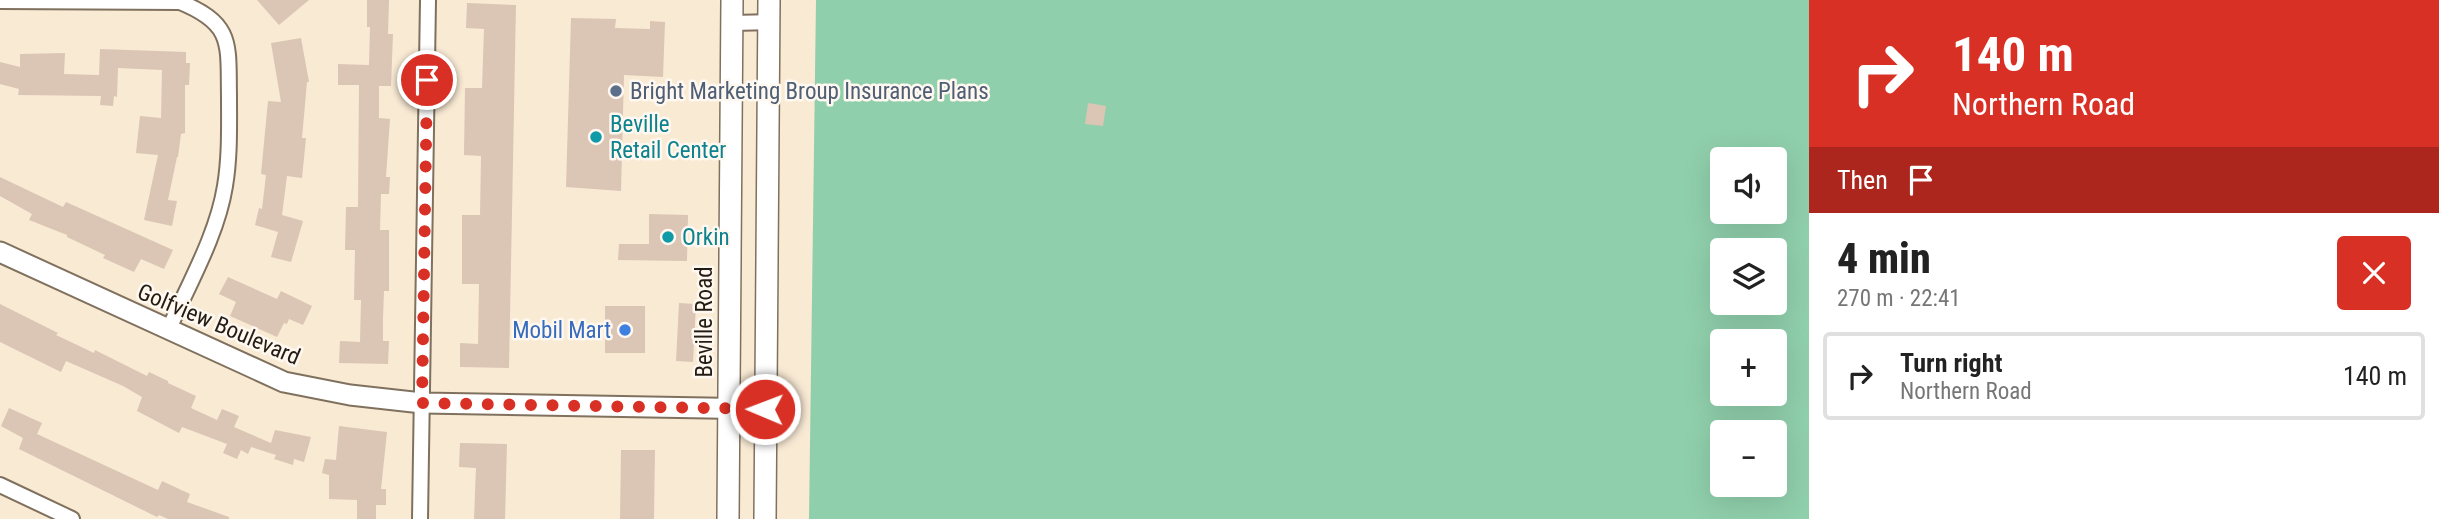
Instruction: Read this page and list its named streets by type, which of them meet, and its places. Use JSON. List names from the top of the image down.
{
  "streets": {
    "main road": ["Beville Road"],
    "street": ["Golfview Boulevard"]
  },
  "crossings": [
    ["Beville Road", "Golfview Boulevard"]
  ],
  "places": [
    "Bright Marketing Broup Insurance Plans",
    "Beville Retail Center",
    "Orkin",
    "Mobil Mart"
  ],
  "page": {
    "turn": ["140 m", "Northern Road"],
    "map_buttons": ["+", "−"],
    "then": "Then",
    "heading": ["4 min", "270 m · 22:41"],
    "list": [
      {
        "name": "Turn right",
        "note": "Northern Road",
        "value": "140 m"
      }
    ]
  }
}
